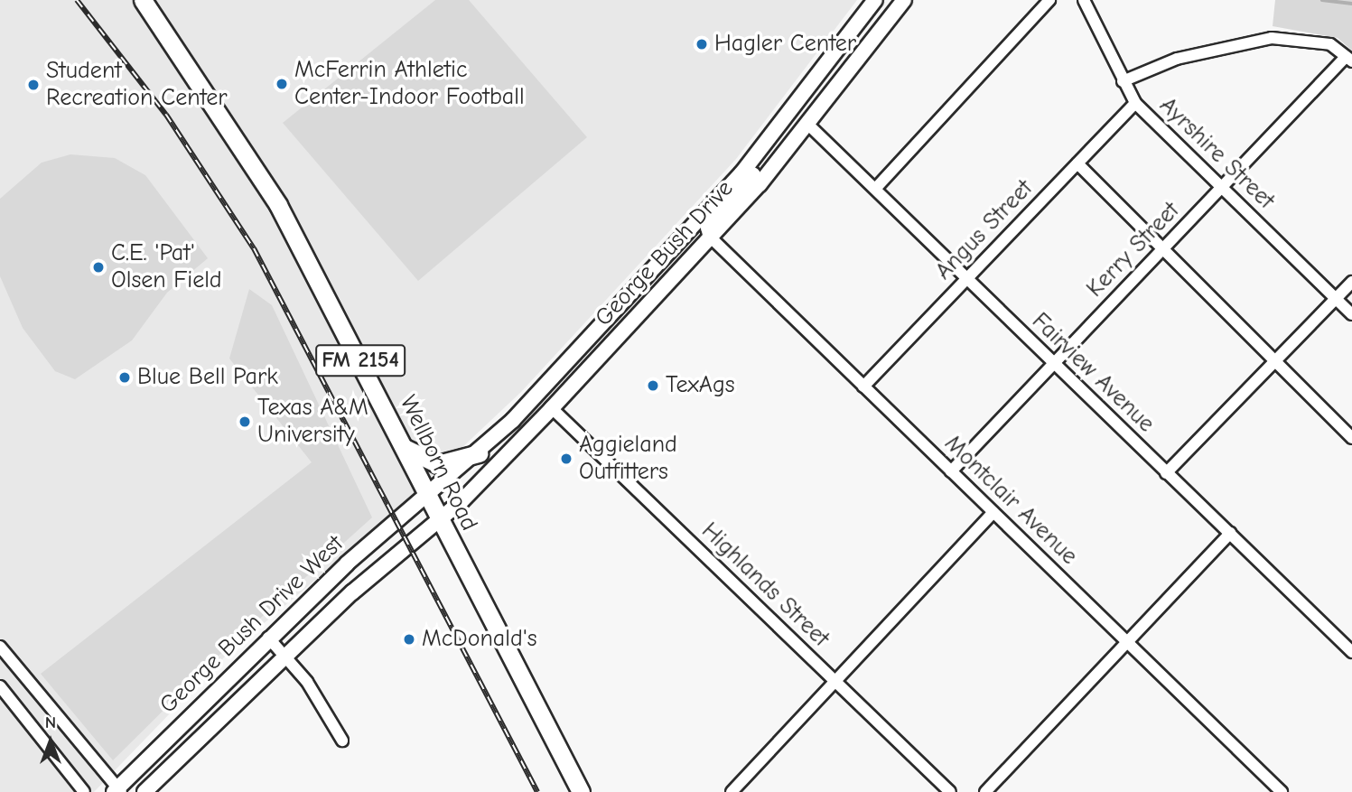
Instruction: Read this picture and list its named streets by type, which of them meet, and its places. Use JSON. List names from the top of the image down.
{
  "streets": {
    "main road": [
      "George Bush Drive",
      "FM 2154",
      "Wellborn Road",
      "George Bush Drive West"
    ],
    "street": [
      "Ayrshire Street",
      "Angus Street",
      "Kerry Street",
      "Fairview Avenue",
      "Montclair Avenue",
      "Highlands Street"
    ]
  },
  "crossings": [
    ["Ayrshire Street", "Angus Street"],
    ["Ayrshire Street", "Kerry Street"],
    ["Angus Street", "Fairview Avenue"],
    ["Angus Street", "Montclair Avenue"],
    ["Kerry Street", "Fairview Avenue"],
    ["Kerry Street", "Montclair Avenue"],
    ["George Bush Drive", "Fairview Avenue"],
    ["George Bush Drive", "Wellborn Road"],
    ["George Bush Drive", "Montclair Avenue"],
    ["George Bush Drive", "Highlands Street"],
    ["George Bush Drive", "George Bush Drive West"],
    ["Wellborn Road", "George Bush Drive West"]
  ],
  "places": [
    "Hagler Center",
    "McFerrin Athletic Center-Indoor Football",
    "Student Recreation Center",
    "C.E. 'Pat' Olsen Field",
    "Blue Bell Park",
    "TexAgs",
    "Texas A&M University",
    "Aggieland Outfitters",
    "McDonald's"
  ],
  "north": "top"
}
